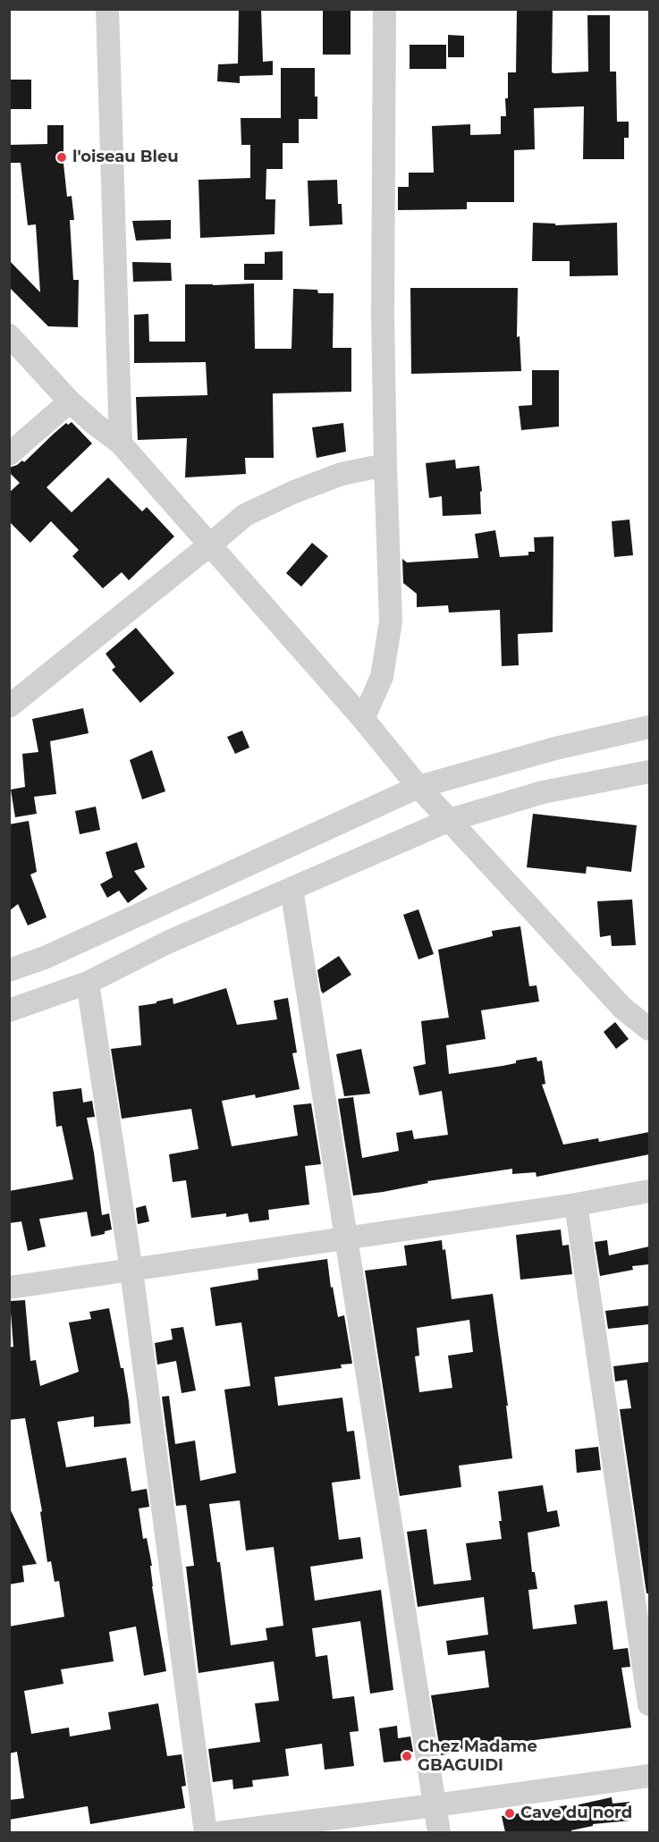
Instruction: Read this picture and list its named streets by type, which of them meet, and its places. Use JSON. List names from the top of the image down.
{
  "places": ["l'oiseau Bleu", "Chez Madame GBAGUIDI", "Cave du nord"]
}
